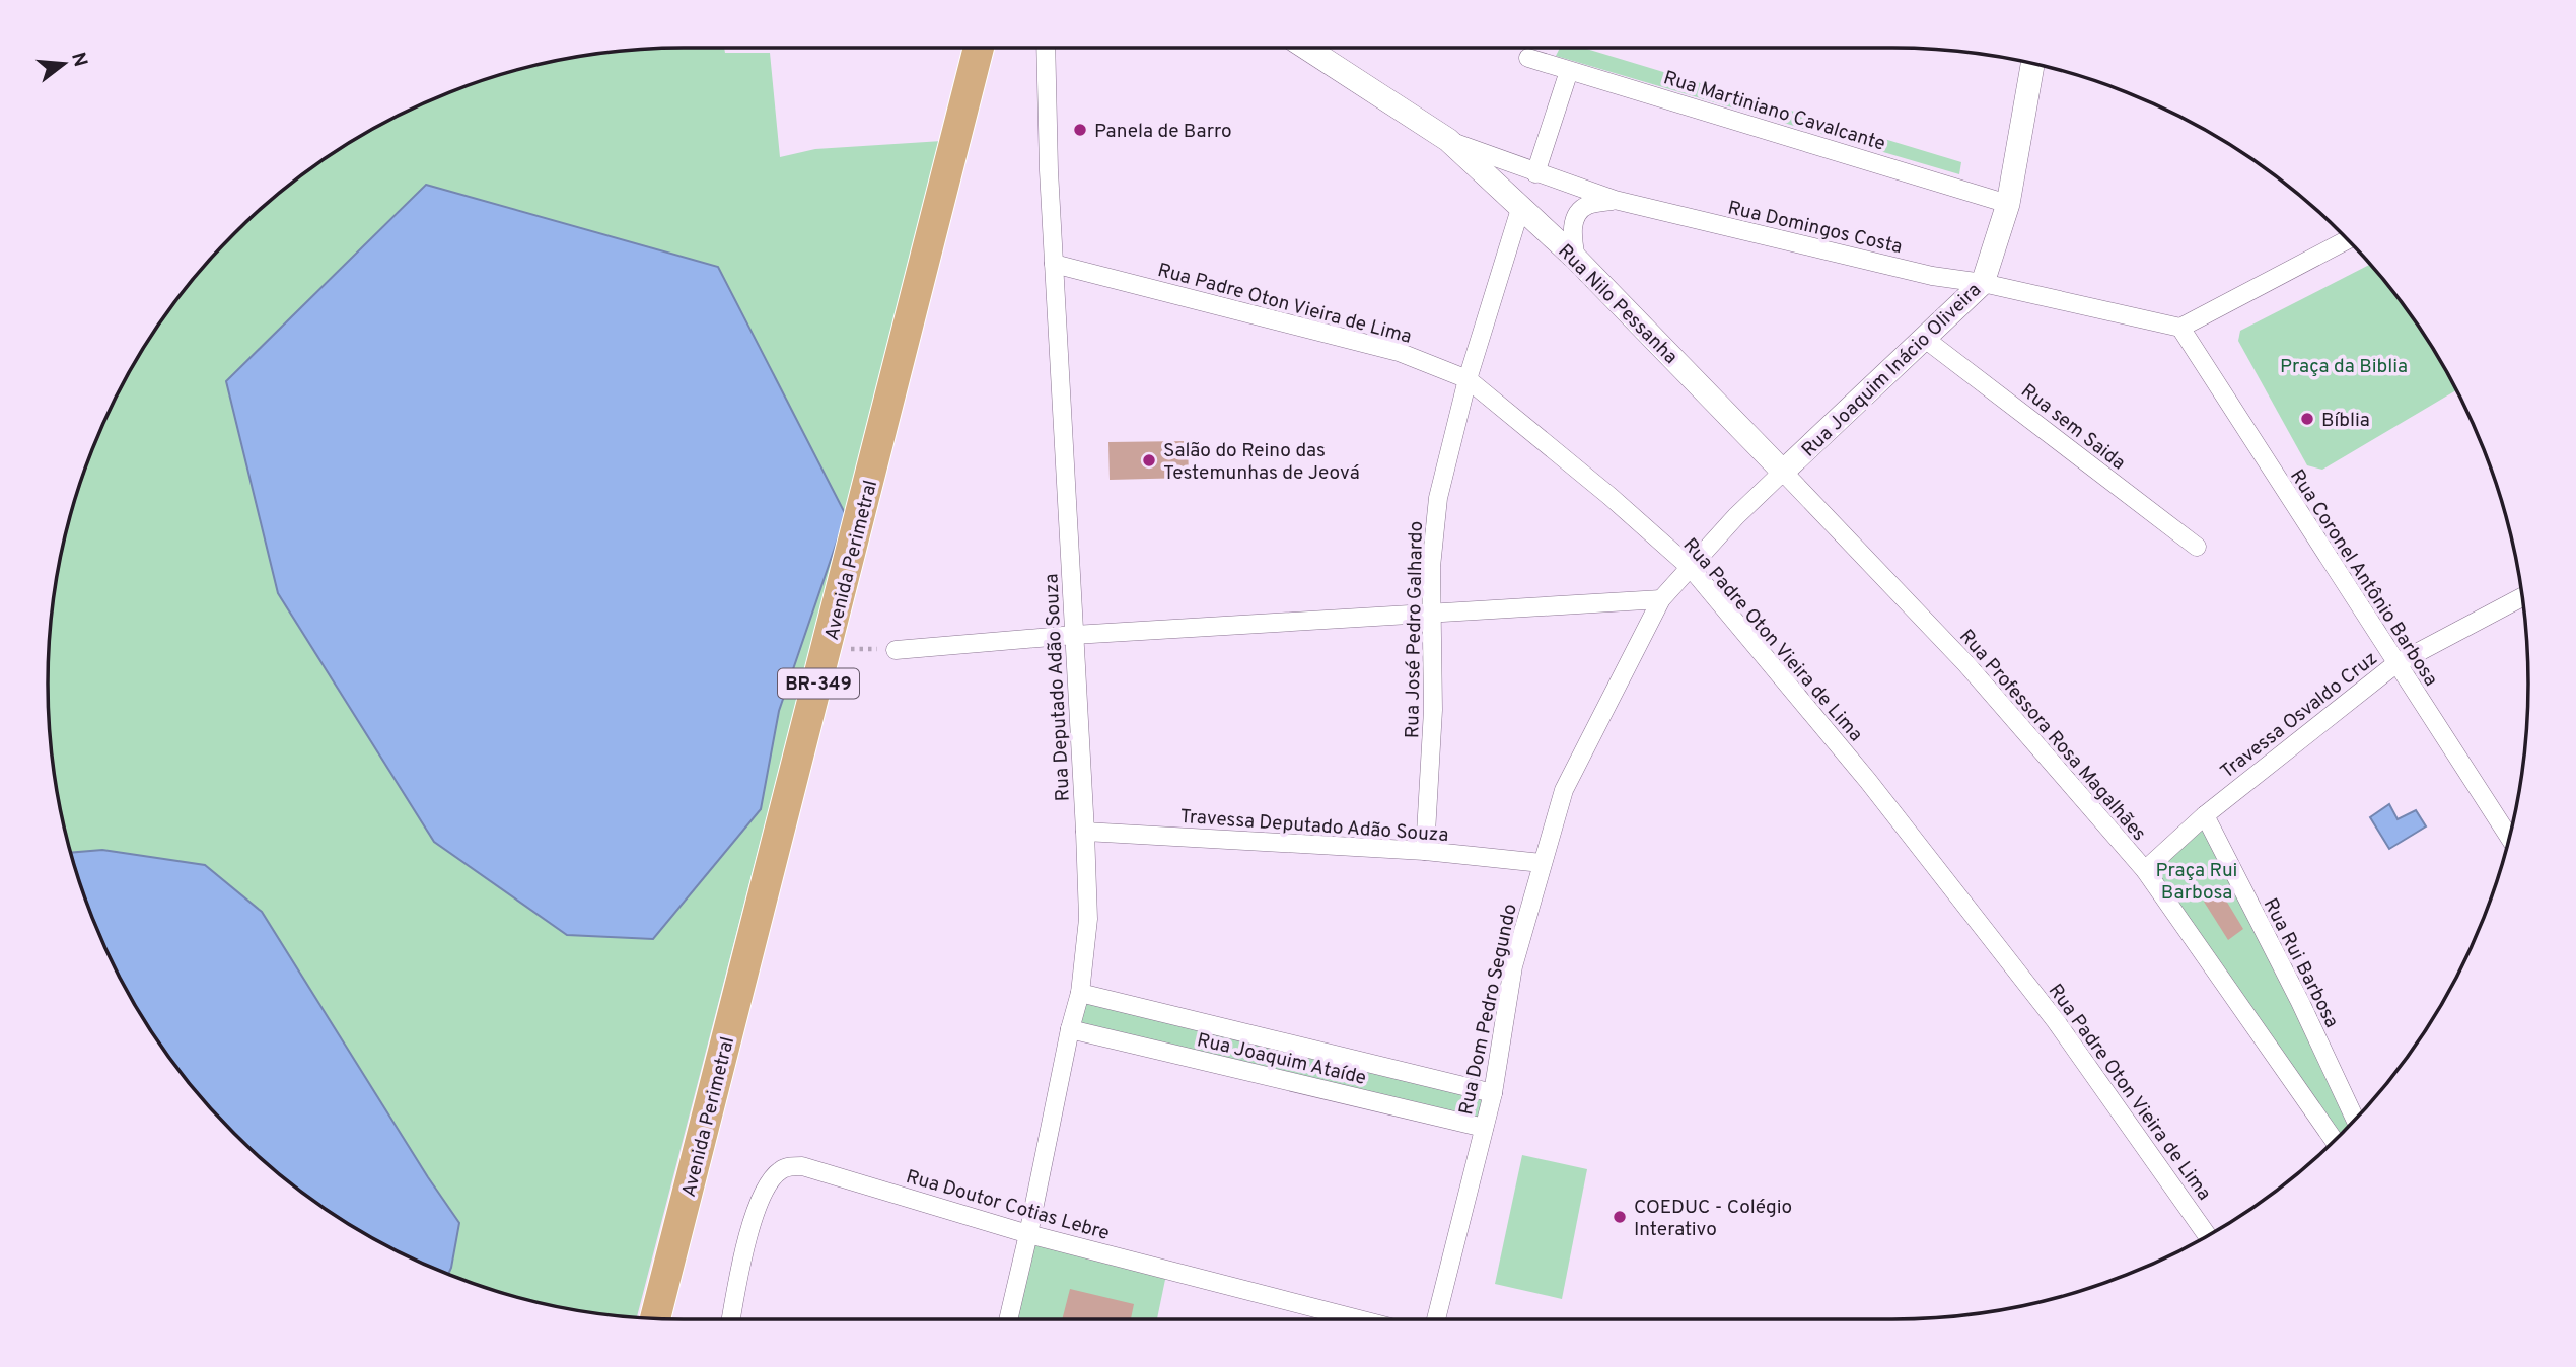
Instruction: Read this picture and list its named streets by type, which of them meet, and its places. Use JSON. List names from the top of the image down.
{
  "streets": {
    "main road": ["Avenida Perimetral", "BR-349"],
    "street": [
      "Rua Martiniano Cavalcante",
      "Rua Domingos Costa",
      "Rua Padre Oton Vieira de Lima",
      "Rua Nilo Pessanha",
      "Rua Joaquim Inácio Oliveira",
      "Rua sem Saida",
      "Rua Coronel Antônio Barbosa",
      "Rua José Pedro Galhardo",
      "Rua Deputado Adão Souza",
      "Travessa Osvaldo Cruz",
      "Rua Professora Rosa Magalhães",
      "Travessa Deputado Adão Souza",
      "Rua Rui Barbosa",
      "Rua Dom Pedro Segundo",
      "Rua Joaquim Ataíde",
      "Rua Doutor Cotias Lebre"
    ]
  },
  "crossings": [
    ["Rua Martiniano Cavalcante", "Rua Joaquim Inácio Oliveira"],
    ["Rua Domingos Costa", "Rua Nilo Pessanha"],
    ["Rua Domingos Costa", "Rua Joaquim Inácio Oliveira"],
    ["Rua Domingos Costa", "Rua Coronel Antônio Barbosa"],
    ["Rua Padre Oton Vieira de Lima", "Rua José Pedro Galhardo"],
    ["Rua Padre Oton Vieira de Lima", "Rua Deputado Adão Souza"],
    ["Rua Padre Oton Vieira de Lima", "Rua Dom Pedro Segundo"],
    ["Rua Nilo Pessanha", "Rua Joaquim Inácio Oliveira"],
    ["Rua Nilo Pessanha", "Rua José Pedro Galhardo"],
    ["Rua Nilo Pessanha", "Rua Professora Rosa Magalhães"],
    ["Rua Nilo Pessanha", "Rua Dom Pedro Segundo"],
    ["Rua Joaquim Inácio Oliveira", "Rua sem Saida"],
    ["Rua Joaquim Inácio Oliveira", "Rua Professora Rosa Magalhães"],
    ["Rua Joaquim Inácio Oliveira", "Rua Dom Pedro Segundo"],
    ["Rua Coronel Antônio Barbosa", "Travessa Osvaldo Cruz"],
    ["Rua José Pedro Galhardo", "Travessa Deputado Adão Souza"],
    ["Rua Deputado Adão Souza", "Travessa Deputado Adão Souza"],
    ["Rua Deputado Adão Souza", "Rua Joaquim Ataíde"],
    ["Rua Deputado Adão Souza", "Rua Doutor Cotias Lebre"],
    ["Travessa Osvaldo Cruz", "Rua Professora Rosa Magalhães"],
    ["Travessa Osvaldo Cruz", "Rua Rui Barbosa"],
    ["Rua Professora Rosa Magalhães", "Rua Dom Pedro Segundo"],
    ["Travessa Deputado Adão Souza", "Rua Dom Pedro Segundo"],
    ["Rua Dom Pedro Segundo", "Rua Joaquim Ataíde"]
  ],
  "parks": ["Praça da Biblia", "Praça Rui Barbosa"],
  "places": [
    "Panela de Barro",
    "Bíblia",
    "Salão do Reino das Testemunhas de Jeová",
    "COEDUC - Colégio Interativo"
  ],
  "north": "right"
}
